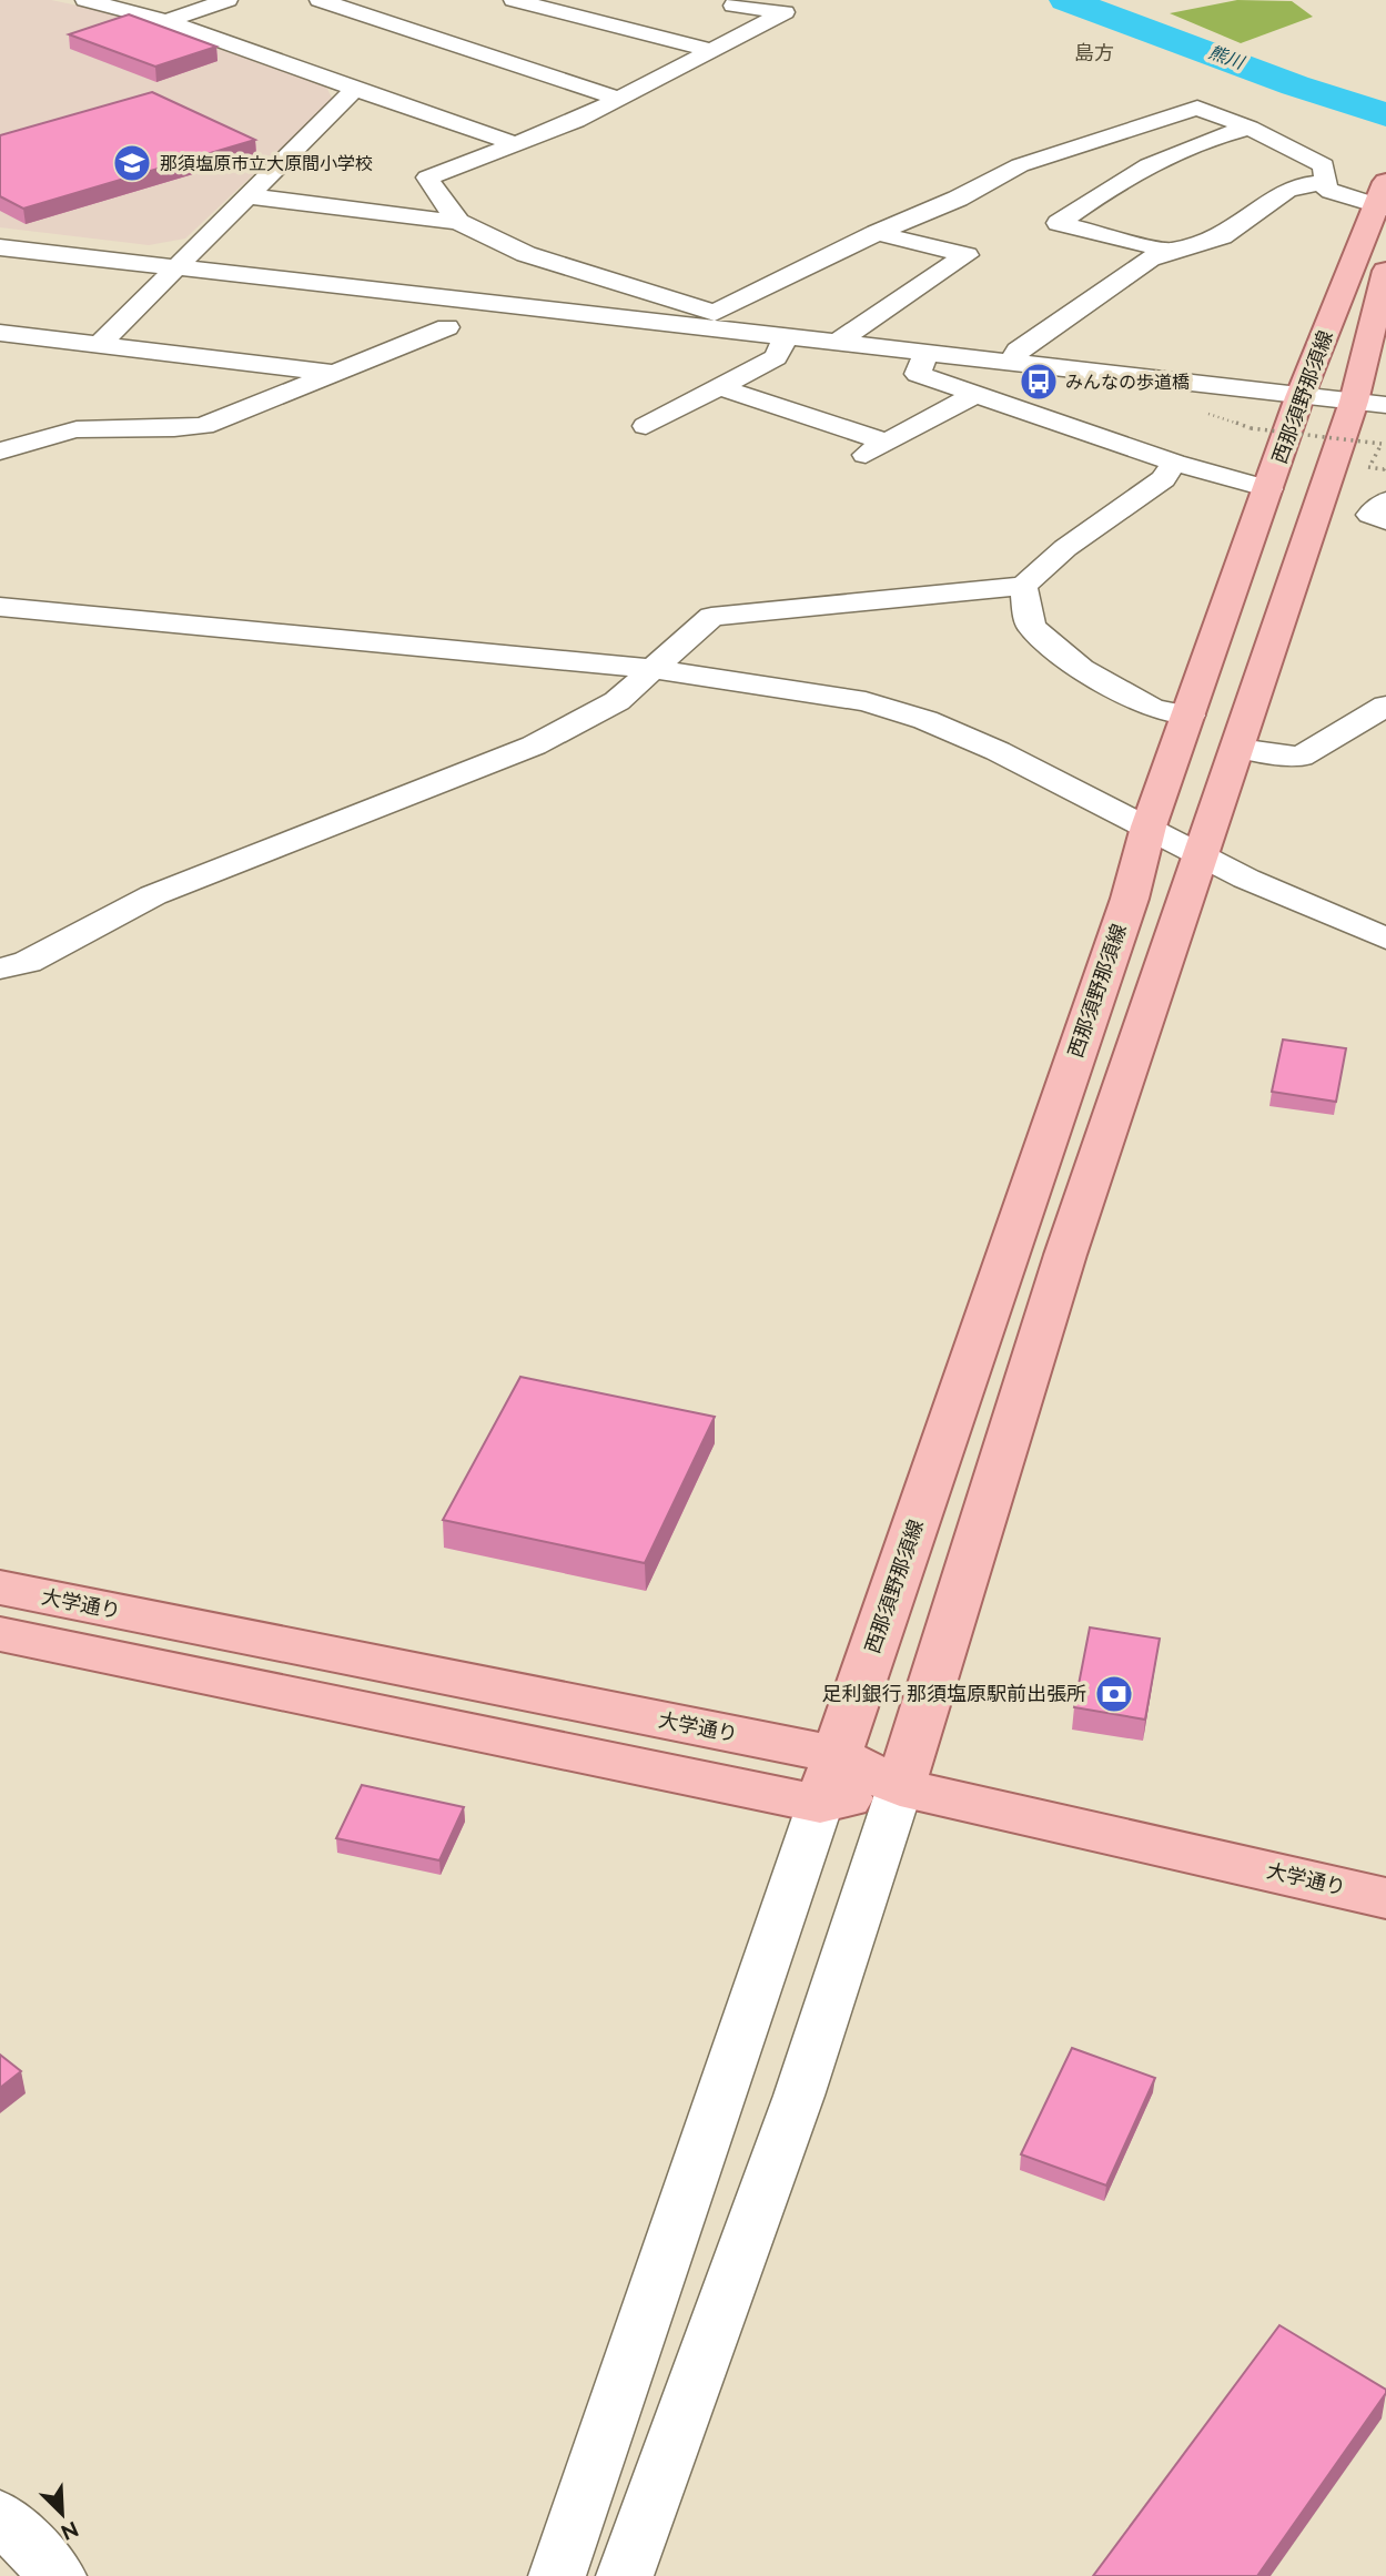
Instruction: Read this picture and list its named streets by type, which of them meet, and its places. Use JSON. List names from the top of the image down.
{
  "streets": {
    "main road": ["西那須野那須線", "大学通り"]
  },
  "crossings": [
    ["西那須野那須線", "大学通り"]
  ],
  "districts": ["島方"],
  "water": ["熊川"],
  "places": {
    "school or university": ["那須塩原市立大原間小学校"],
    "bus stop": ["みんなの歩道橋"],
    "bank": ["足利銀行 那須塩原駅前出張所"]
  },
  "north": "bottom right"
}
